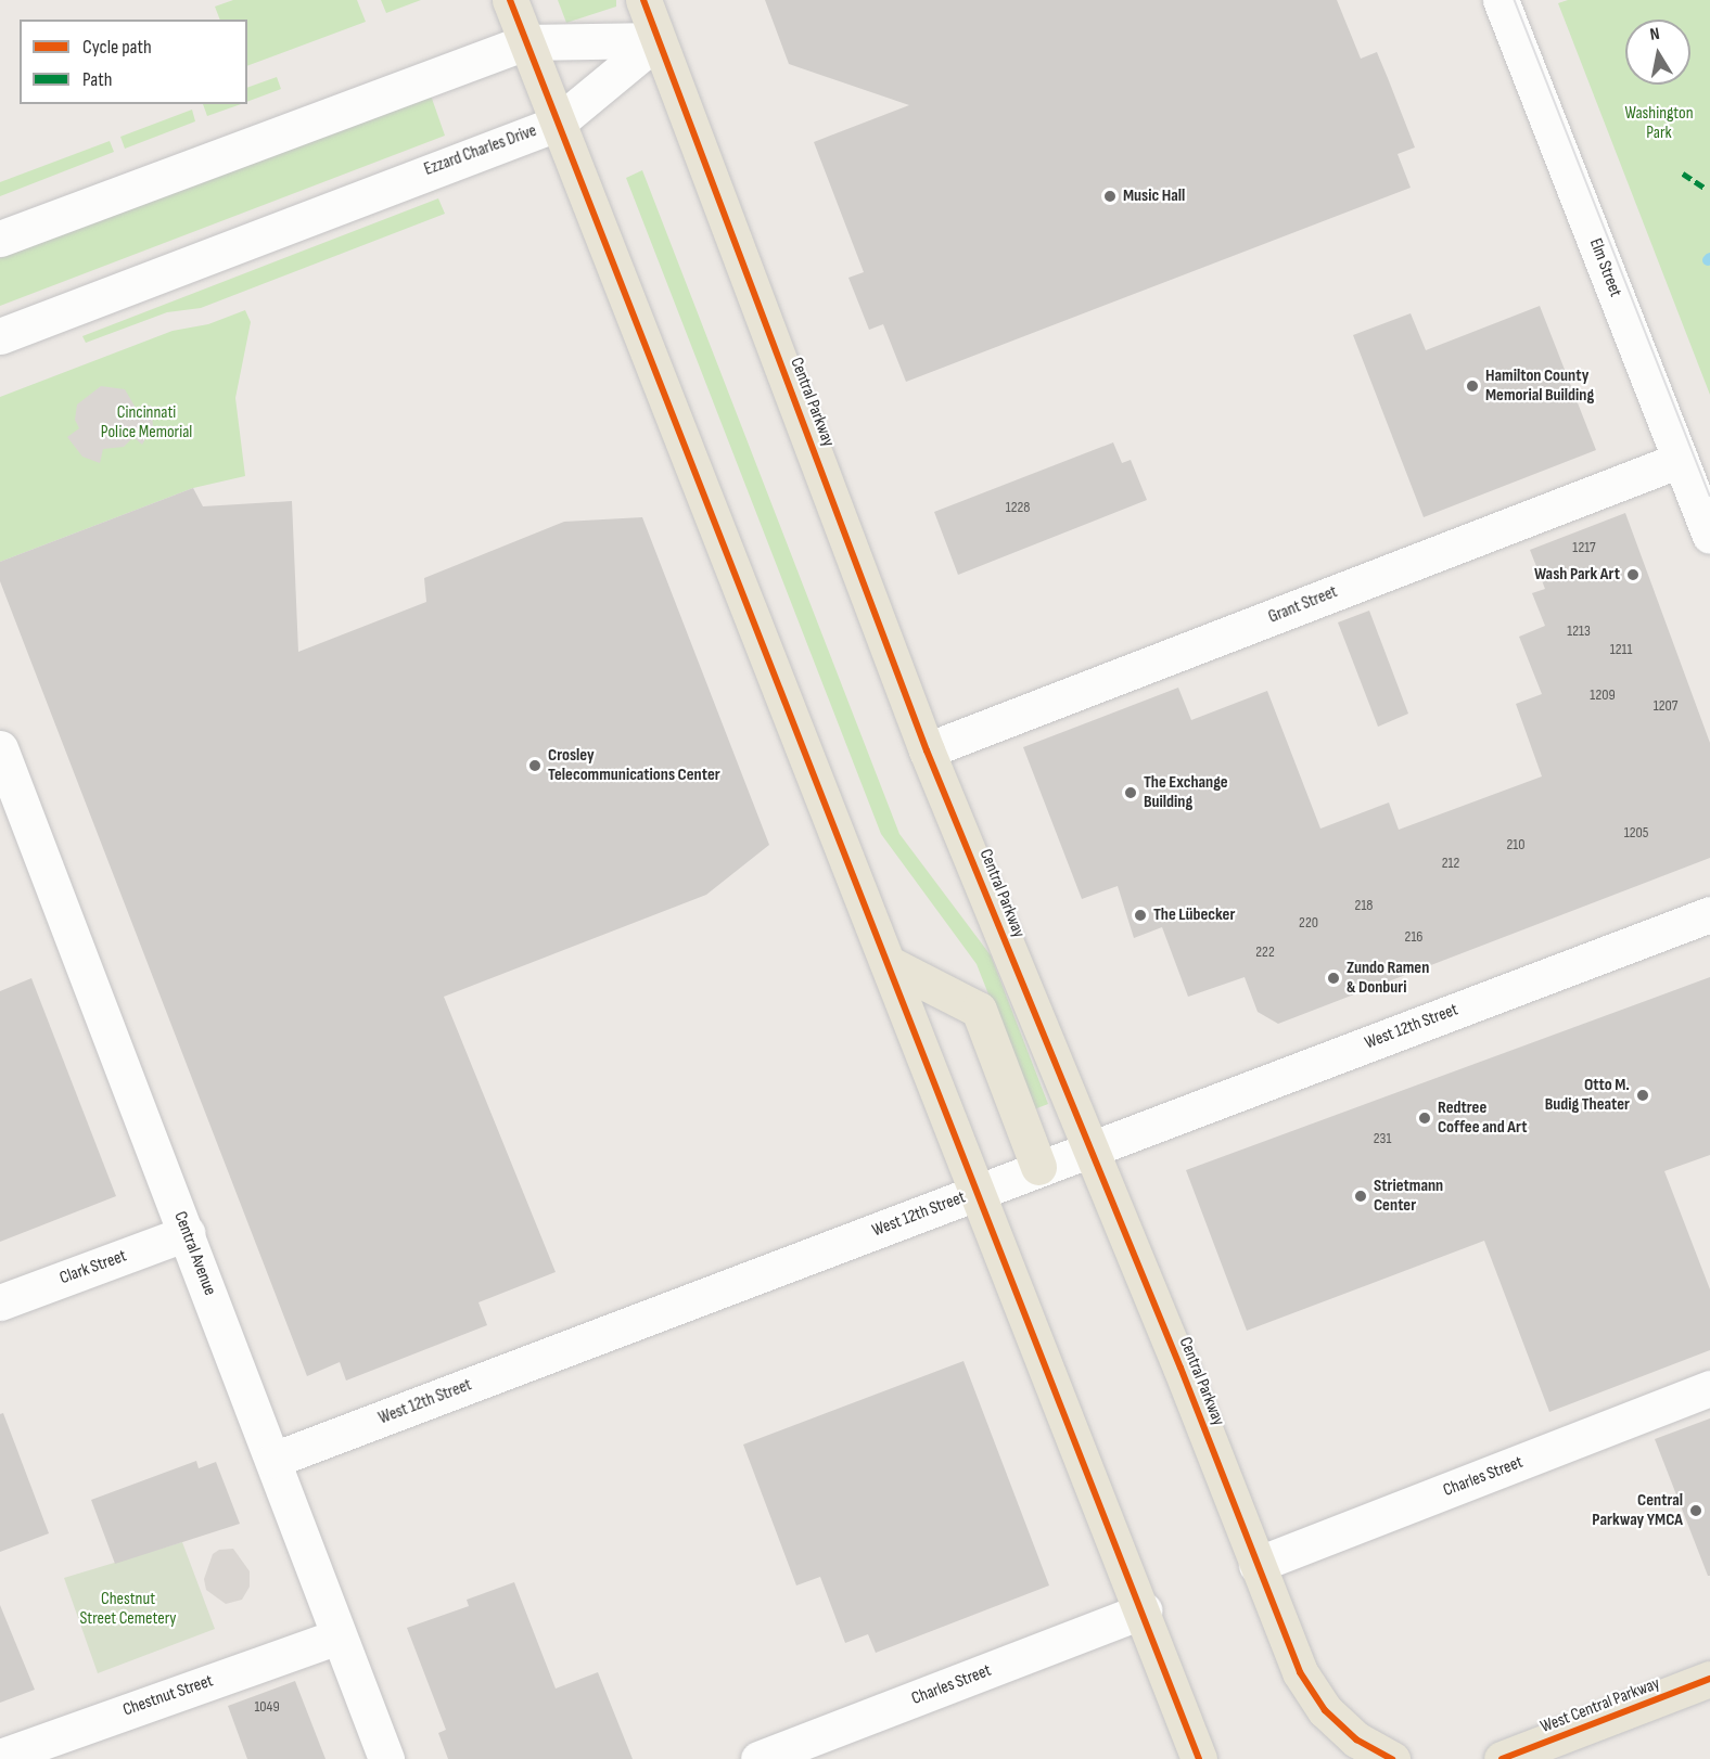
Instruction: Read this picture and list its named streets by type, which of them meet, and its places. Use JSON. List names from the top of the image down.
{
  "streets": {
    "main road": ["Central Parkway", "West Central Parkway"],
    "street": [
      "Ezzard Charles Drive",
      "Elm Street",
      "Grant Street",
      "West 12th Street",
      "Central Avenue",
      "Clark Street",
      "Charles Street",
      "Chestnut Street"
    ]
  },
  "crossings": [
    ["Ezzard Charles Drive", "Central Parkway"],
    ["Elm Street", "Grant Street"],
    ["Central Parkway", "Grant Street"],
    ["Central Parkway", "West 12th Street"],
    ["Central Parkway", "Charles Street"],
    ["West 12th Street", "Central Avenue"],
    ["Central Avenue", "Clark Street"],
    ["Central Avenue", "Chestnut Street"]
  ],
  "parks": ["Washington Park", "Cincinnati Police Memorial", "Chestnut Street Cemetery"],
  "places": [
    "Music Hall",
    "Hamilton County Memorial Building",
    "Wash Park Art",
    "Crosley Telecommunications Center",
    "The Exchange Building",
    "The Lübecker",
    "Zundo Ramen & Donburi",
    "Otto M. Budig Theater",
    "Redtree Coffee and Art",
    "Strietmann Center",
    "Central Parkway YMCA"
  ],
  "house_numbers": [
    "1228",
    "1217",
    "1213",
    "1211",
    "1209",
    "1207",
    "1205",
    "210",
    "212",
    "218",
    "220",
    "216",
    "222",
    "231",
    "1049"
  ],
  "legend": ["Cycle path", "Path"],
  "north": "top"
}
